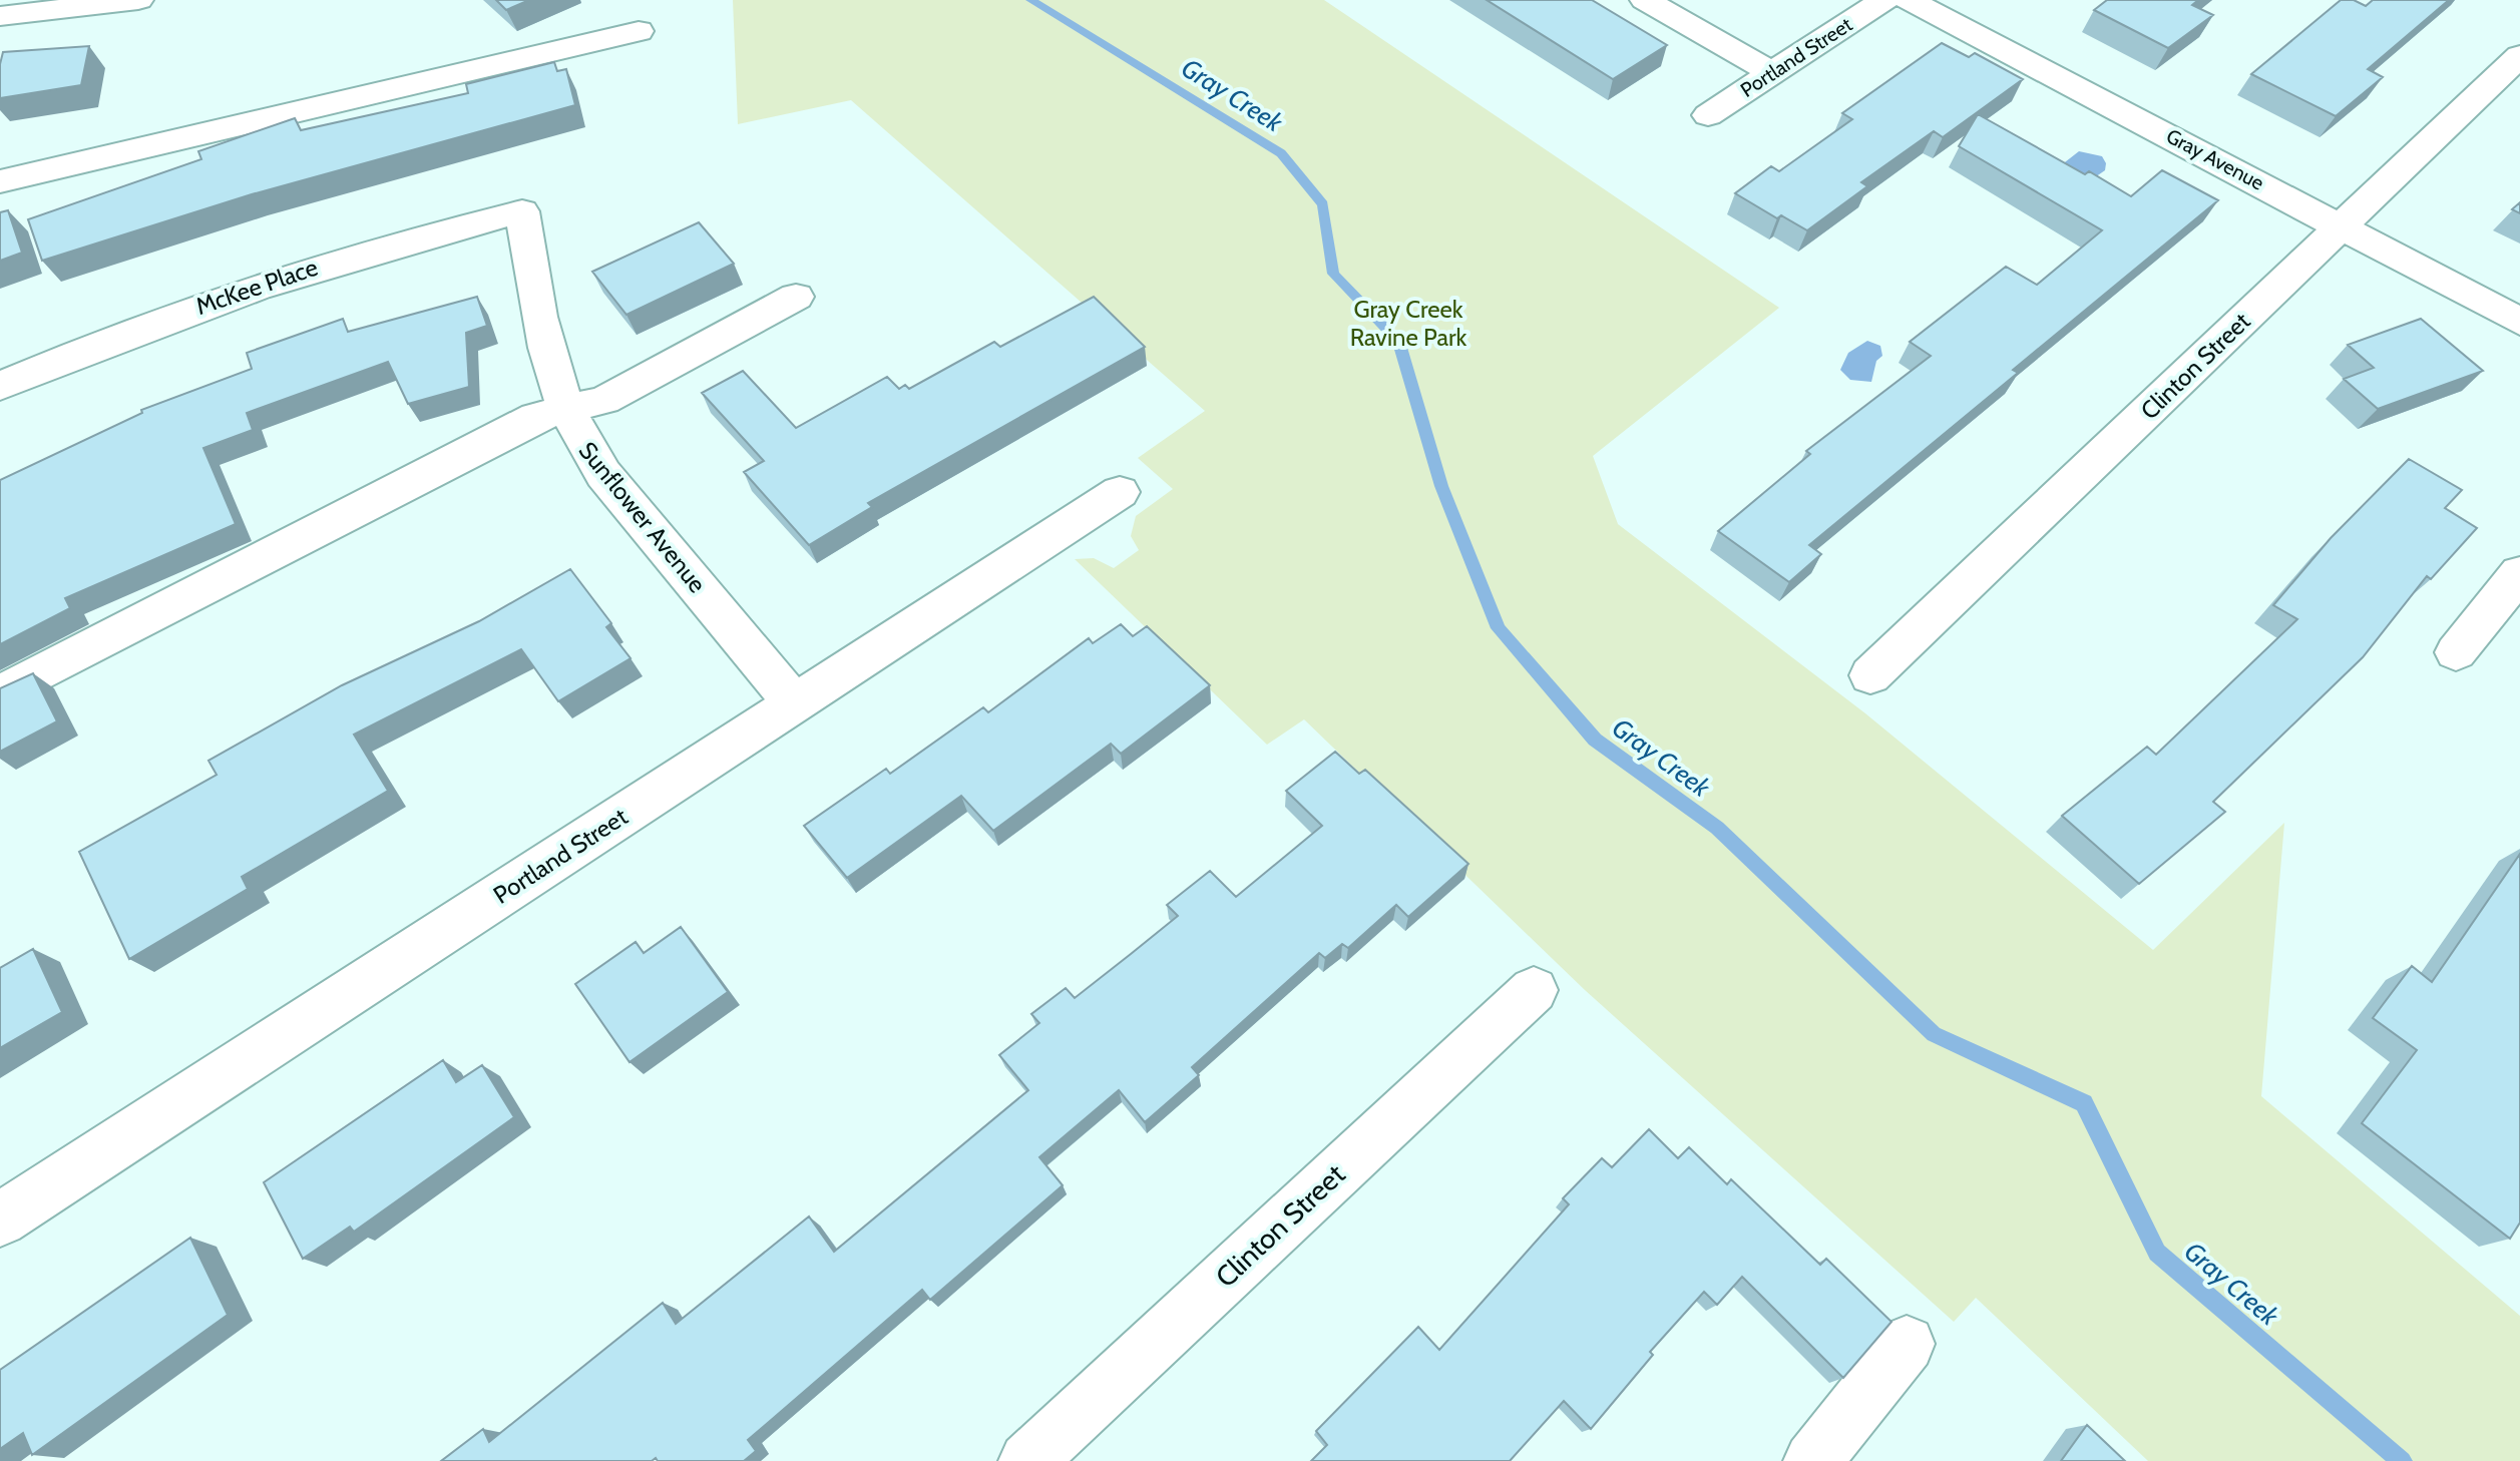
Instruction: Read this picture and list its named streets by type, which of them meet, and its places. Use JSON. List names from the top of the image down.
{
  "streets": {
    "street": [
      "Portland Street",
      "Gray Avenue",
      "McKee Place",
      "Clinton Street",
      "Sunflower Avenue"
    ]
  },
  "crossings": [
    ["Portland Street", "Sunflower Avenue"],
    ["Gray Avenue", "Clinton Street"],
    ["McKee Place", "Sunflower Avenue"]
  ],
  "water": ["Gray Creek"],
  "parks": ["Gray Creek Ravine Park"]
}
